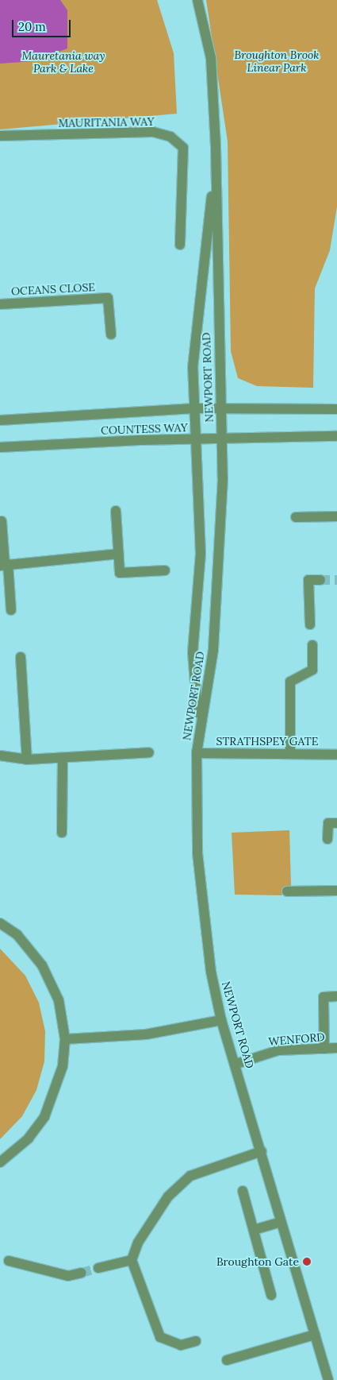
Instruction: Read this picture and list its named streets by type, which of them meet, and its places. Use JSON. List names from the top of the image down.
{
  "streets": {
    "street": [
      "MAURITANIA WAY",
      "OCEANS CLOSE",
      "NEWPORT ROAD",
      "COUNTESS WAY",
      "STRATHSPEY GATE",
      "WENFORD"
    ]
  },
  "crossings": [
    ["NEWPORT ROAD", "COUNTESS WAY"],
    ["NEWPORT ROAD", "STRATHSPEY GATE"],
    ["NEWPORT ROAD", "WENFORD"]
  ],
  "parks": ["Broughton Brook Linear Park", "Mauretania way Park & Lake"],
  "places": ["Broughton Gate"],
  "scale_bar": "20 m"
}
